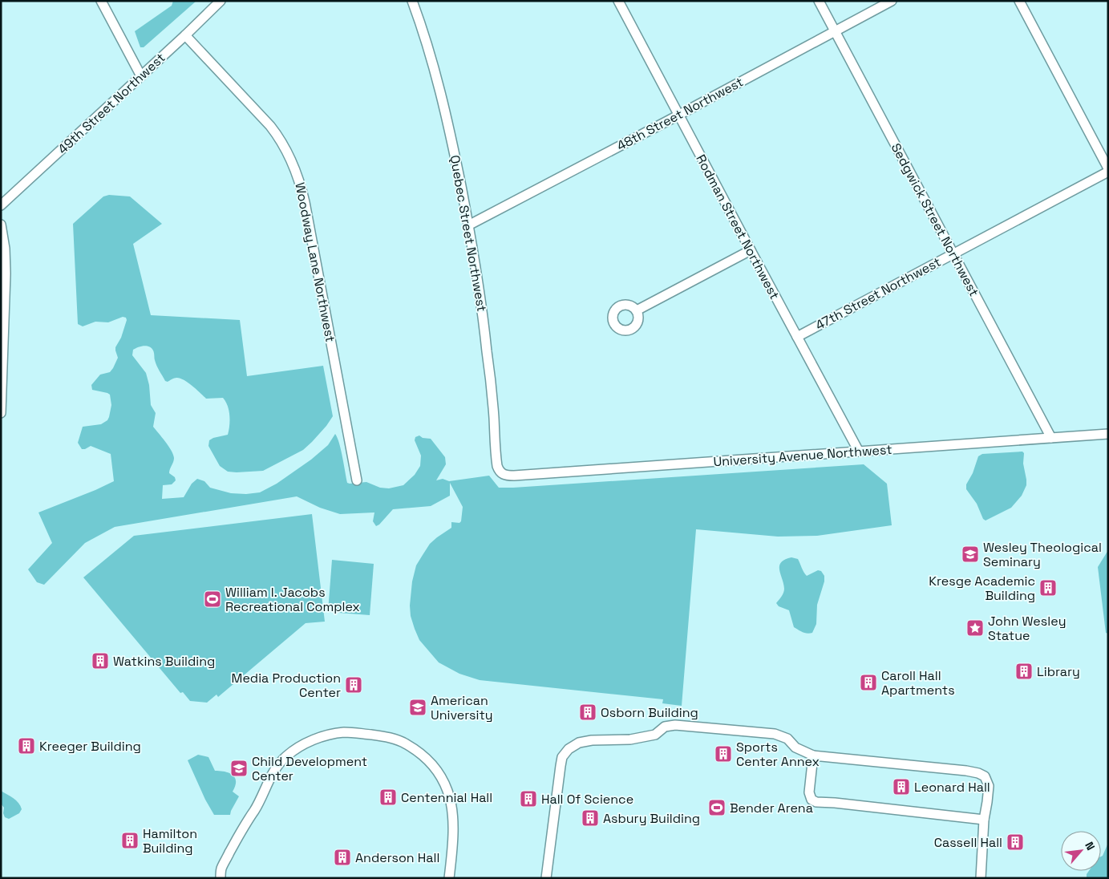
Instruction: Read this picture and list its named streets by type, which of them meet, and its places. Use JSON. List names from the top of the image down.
{
  "streets": {
    "street": [
      "49th Street Northwest",
      "48th Street Northwest",
      "Sedgwick Street Northwest",
      "Rodman Street Northwest",
      "Quebec Street Northwest",
      "Woodway Lane Northwest",
      "47th Street Northwest",
      "University Avenue Northwest"
    ]
  },
  "crossings": [
    ["49th Street Northwest", "Woodway Lane Northwest"],
    ["48th Street Northwest", "Sedgwick Street Northwest"],
    ["48th Street Northwest", "Rodman Street Northwest"],
    ["48th Street Northwest", "Quebec Street Northwest"],
    ["Sedgwick Street Northwest", "47th Street Northwest"],
    ["Sedgwick Street Northwest", "University Avenue Northwest"],
    ["Rodman Street Northwest", "47th Street Northwest"],
    ["Rodman Street Northwest", "University Avenue Northwest"],
    ["Quebec Street Northwest", "University Avenue Northwest"]
  ],
  "places": {
    "school or university": ["Wesley Theological Seminary", "American University", "Child Development Center"],
    "building": [
      "Kresge Academic Building",
      "Watkins Building",
      "Library",
      "Caroll Hall Apartments",
      "Media Production Center",
      "Osborn Building",
      "Kreeger Building",
      "Sports Center Annex",
      "Leonard Hall",
      "Centennial Hall",
      "Hall Of Science",
      "Asbury Building",
      "Hamilton Building",
      "Cassell Hall",
      "Anderson Hall"
    ],
    "sports": ["William I. Jacobs Recreational Complex", "Bender Arena"],
    "place": ["John Wesley Statue"]
  },
  "north": "top right"
}
